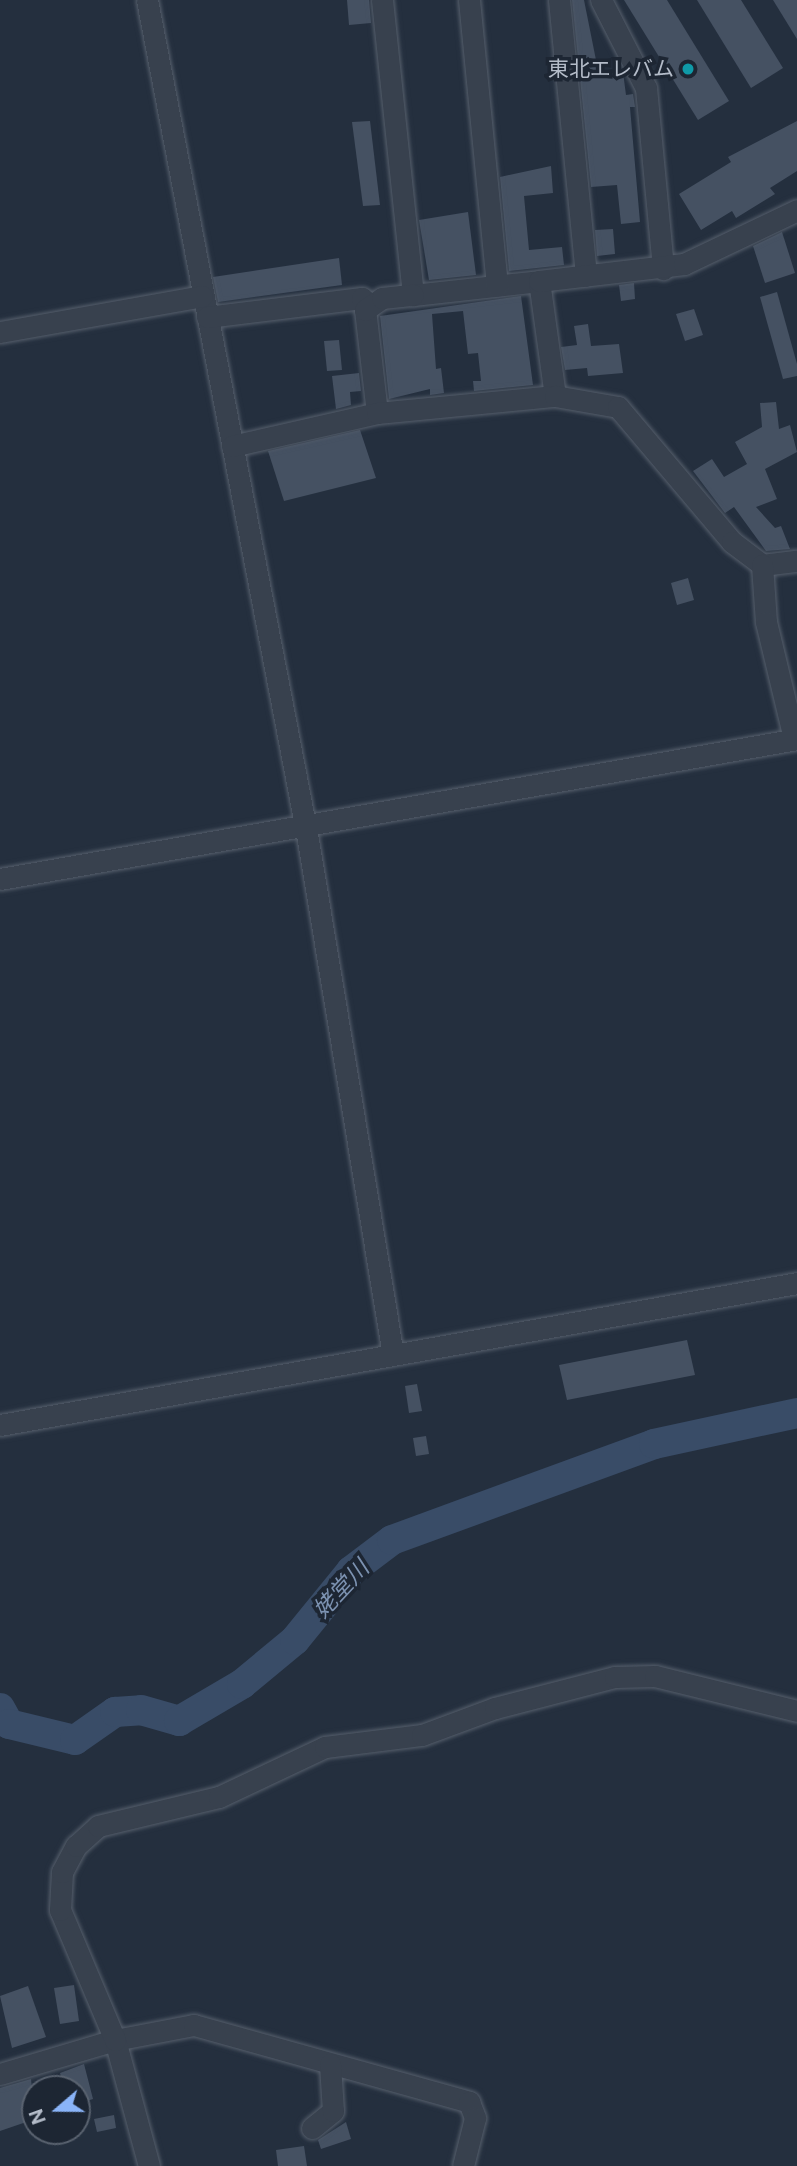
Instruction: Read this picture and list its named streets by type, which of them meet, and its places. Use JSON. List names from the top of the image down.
{
  "water": ["姥堂川"],
  "places": ["東北エレバム"],
  "north": "left"
}
